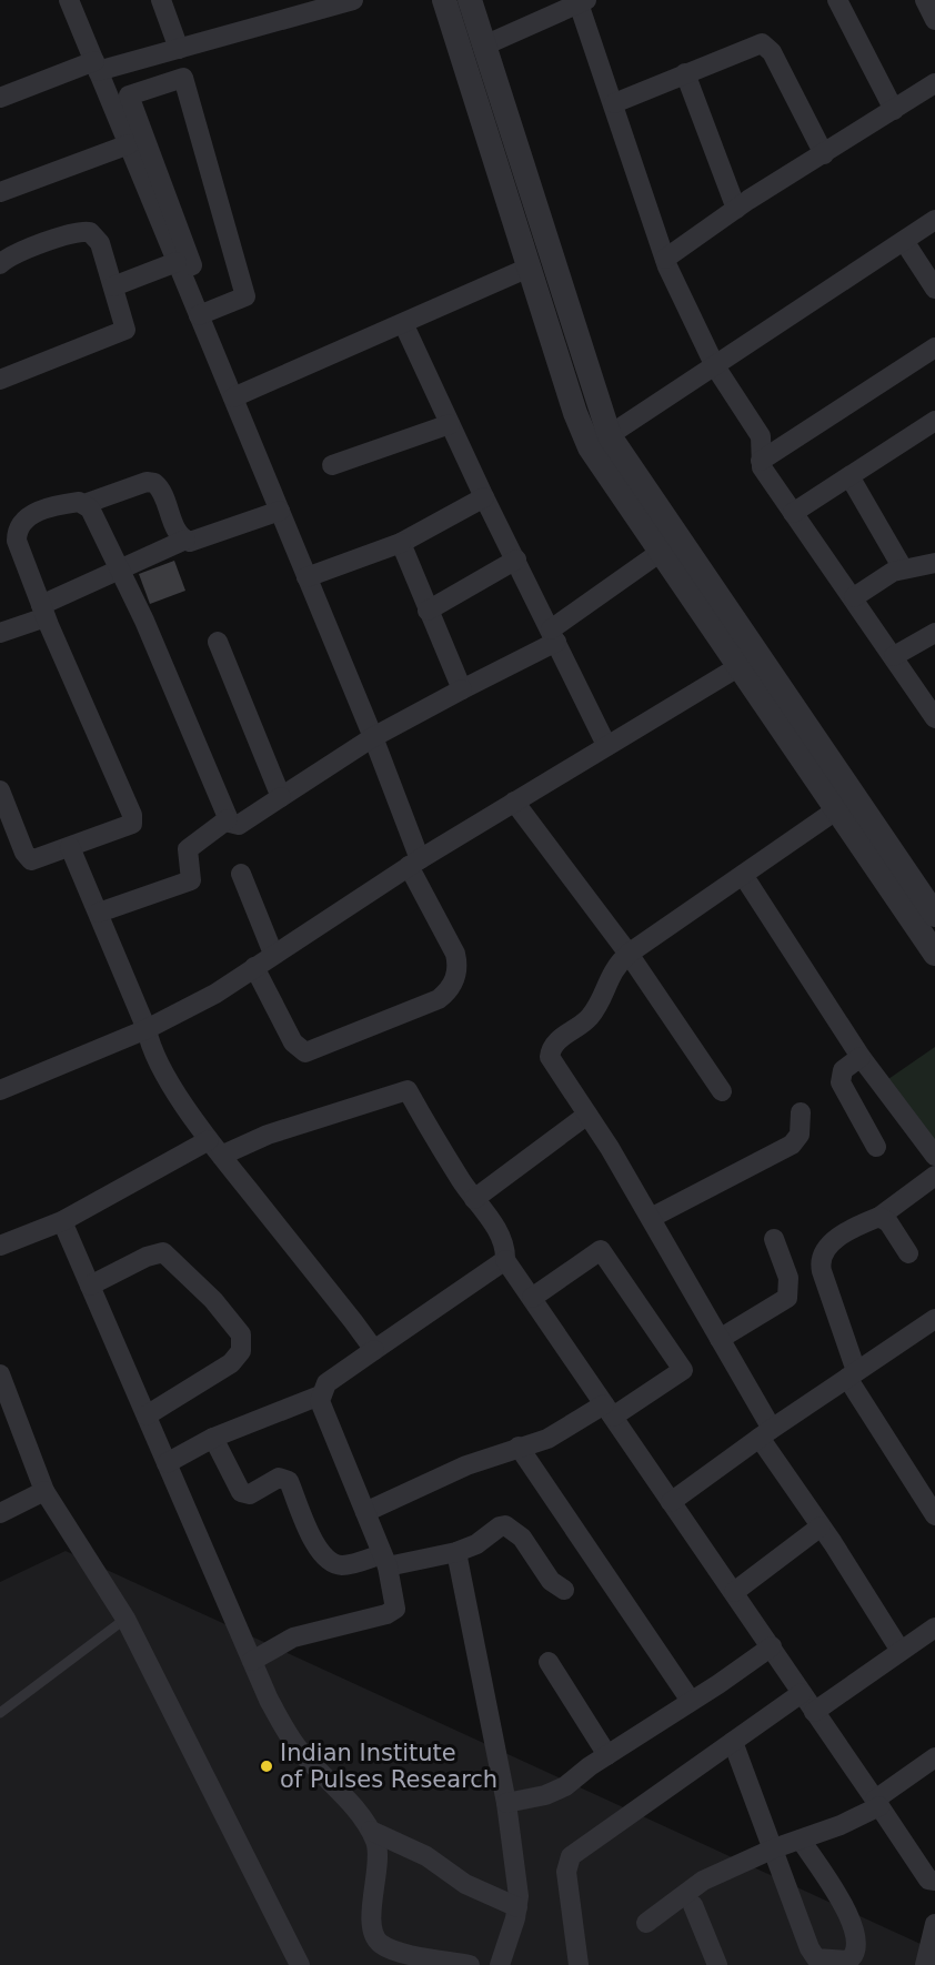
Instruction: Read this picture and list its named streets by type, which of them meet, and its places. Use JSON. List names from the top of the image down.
{
  "places": ["Indian Institute of Pulses Research"]
}
